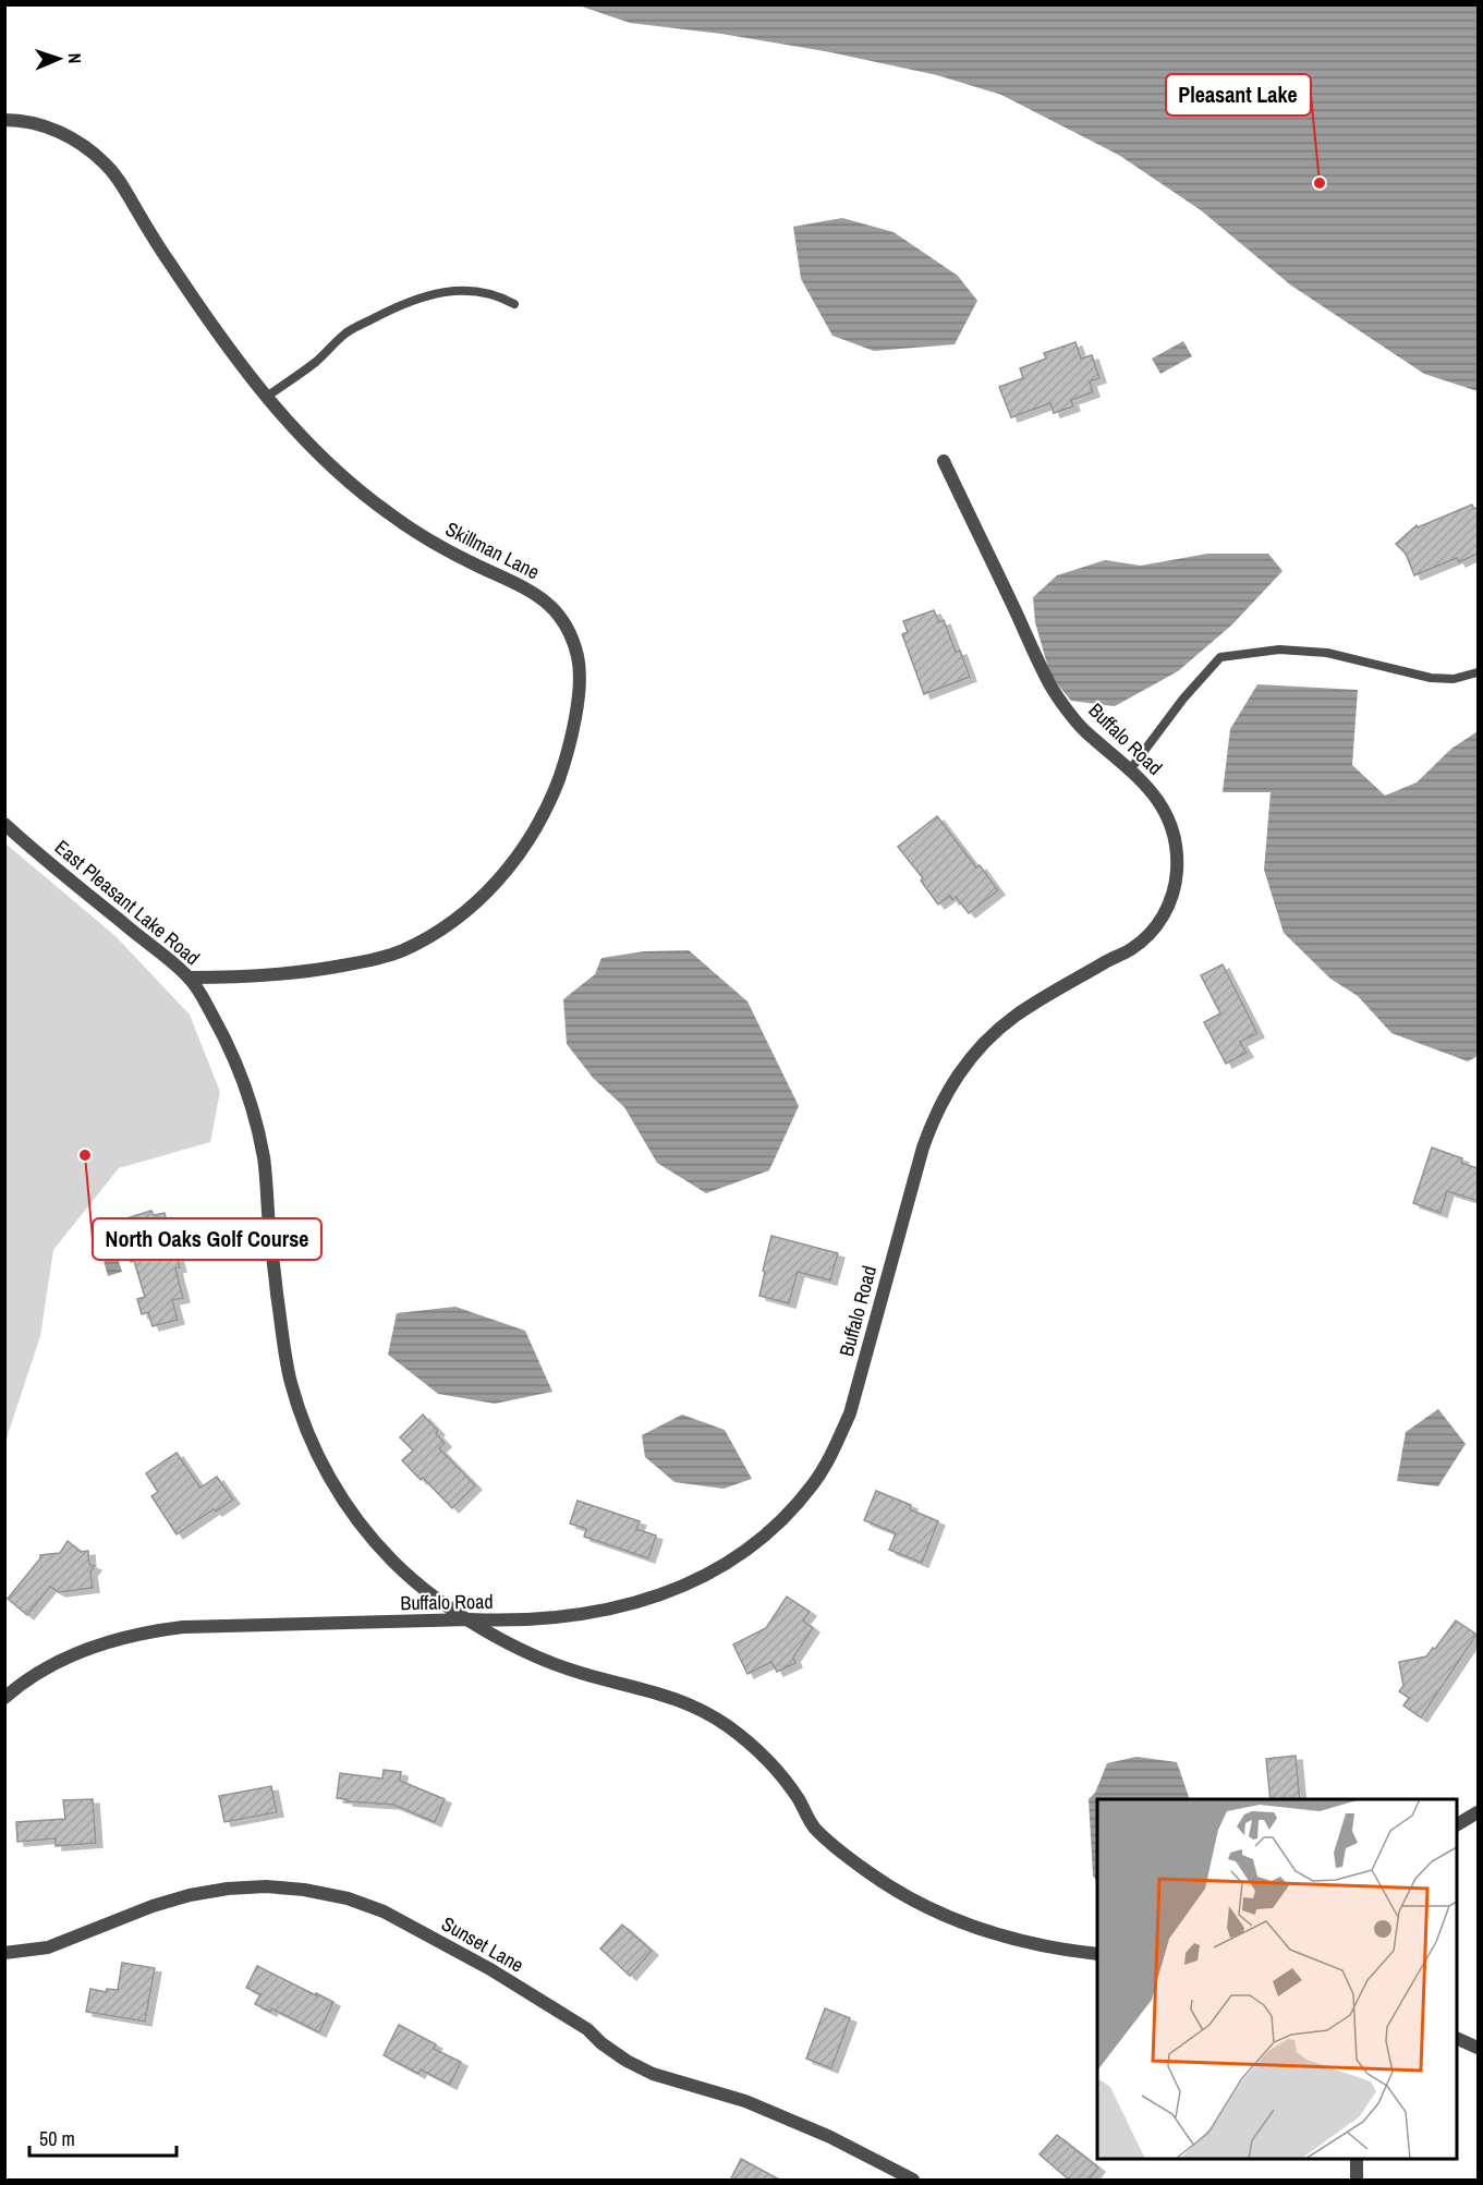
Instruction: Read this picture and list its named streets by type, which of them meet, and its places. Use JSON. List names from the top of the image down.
{
  "streets": {
    "street": [
      "Skillman Lane",
      "Buffalo Road",
      "East Pleasant Lake Road",
      "Sunset Lane"
    ]
  },
  "crossings": [
    ["Skillman Lane", "East Pleasant Lake Road"],
    ["Buffalo Road", "East Pleasant Lake Road"]
  ],
  "places": ["Pleasant Lake", "North Oaks Golf Course"],
  "scale_bar": "50 m",
  "north": "right"
}
